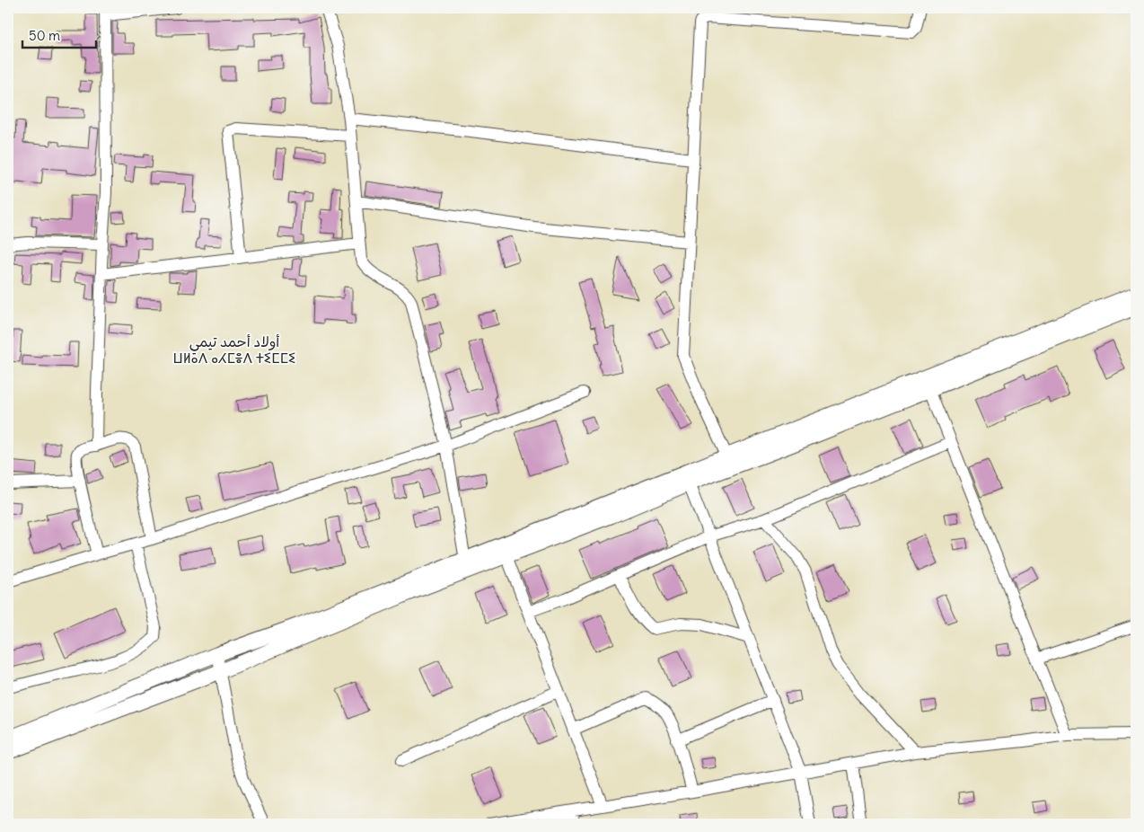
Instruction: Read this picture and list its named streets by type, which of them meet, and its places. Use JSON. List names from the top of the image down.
{
  "districts": ["أولاد أحمد تيمي ⵡⵍⴰⴷ ⴰⵃⵎⴻⴷ ⵜⵉⵎⵎⵉ"],
  "scale_bar": "50 m"
}
